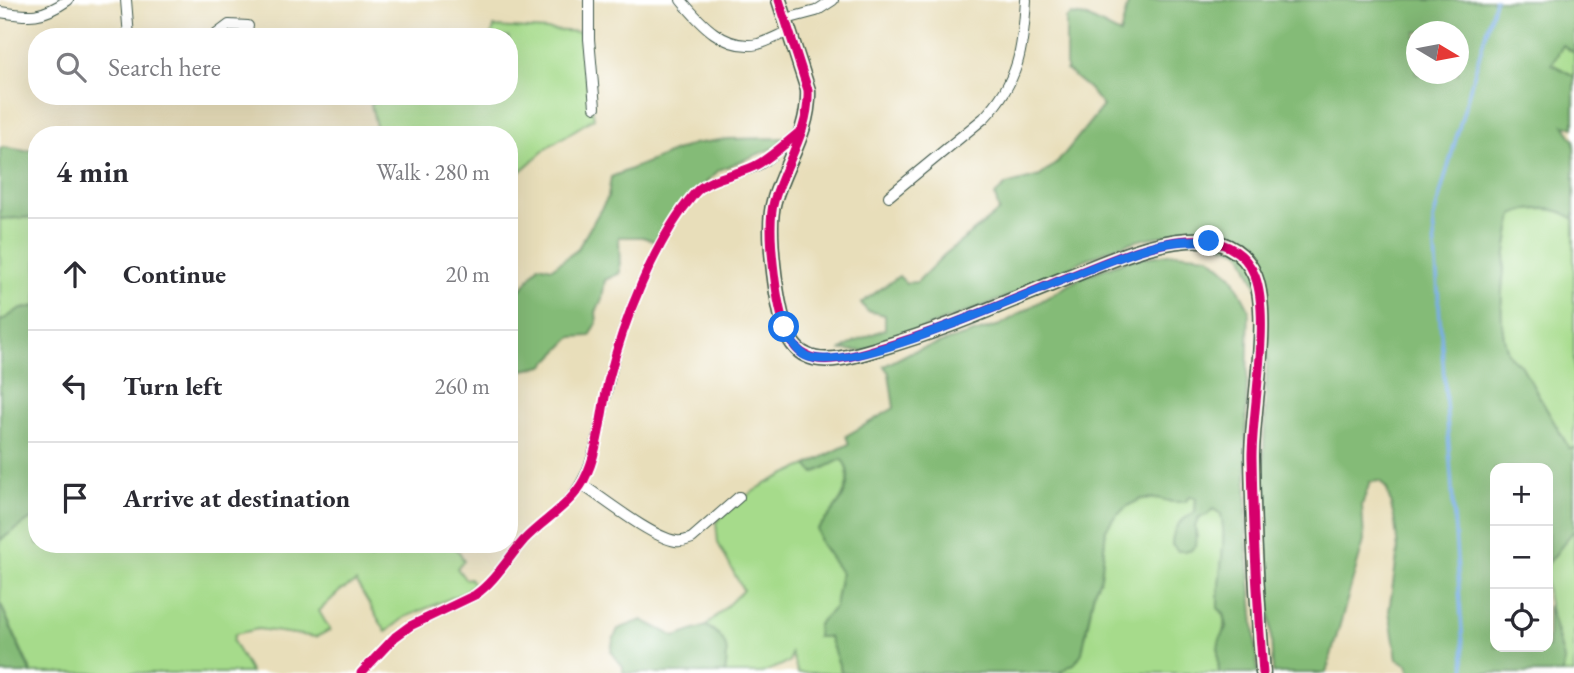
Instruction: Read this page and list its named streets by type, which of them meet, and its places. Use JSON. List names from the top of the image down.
{
  "north": "right",
  "page": {
    "search": "Search here",
    "heading": ["4 min", "Walk · 280 m"],
    "list": [
      ["Continue", "20 m"],
      ["Turn left", "260 m"],
      "Arrive at destination"
    ],
    "map_buttons": ["+", "−"]
  }
}
